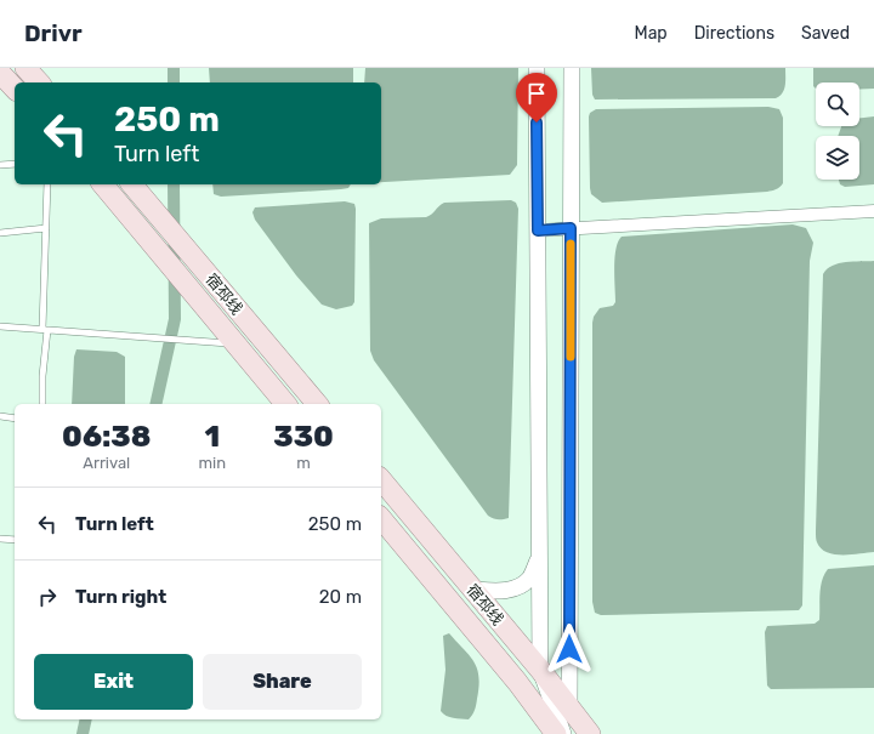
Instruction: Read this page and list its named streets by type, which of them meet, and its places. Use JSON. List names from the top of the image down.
{
  "streets": {
    "main road": ["宿邳线"]
  },
  "page": {
    "header": "Drivr",
    "nav": ["Map", "Directions", "Saved"],
    "turn": ["250 m", "Turn left"],
    "eta": [
      "06:38",
      "Arrival",
      "1",
      "min",
      "330",
      "m"
    ],
    "list": [
      {
        "name": "Turn left",
        "value": "250 m"
      },
      {
        "name": "Turn right",
        "value": "20 m"
      }
    ],
    "buttons": ["Exit", "Share"]
  }
}
